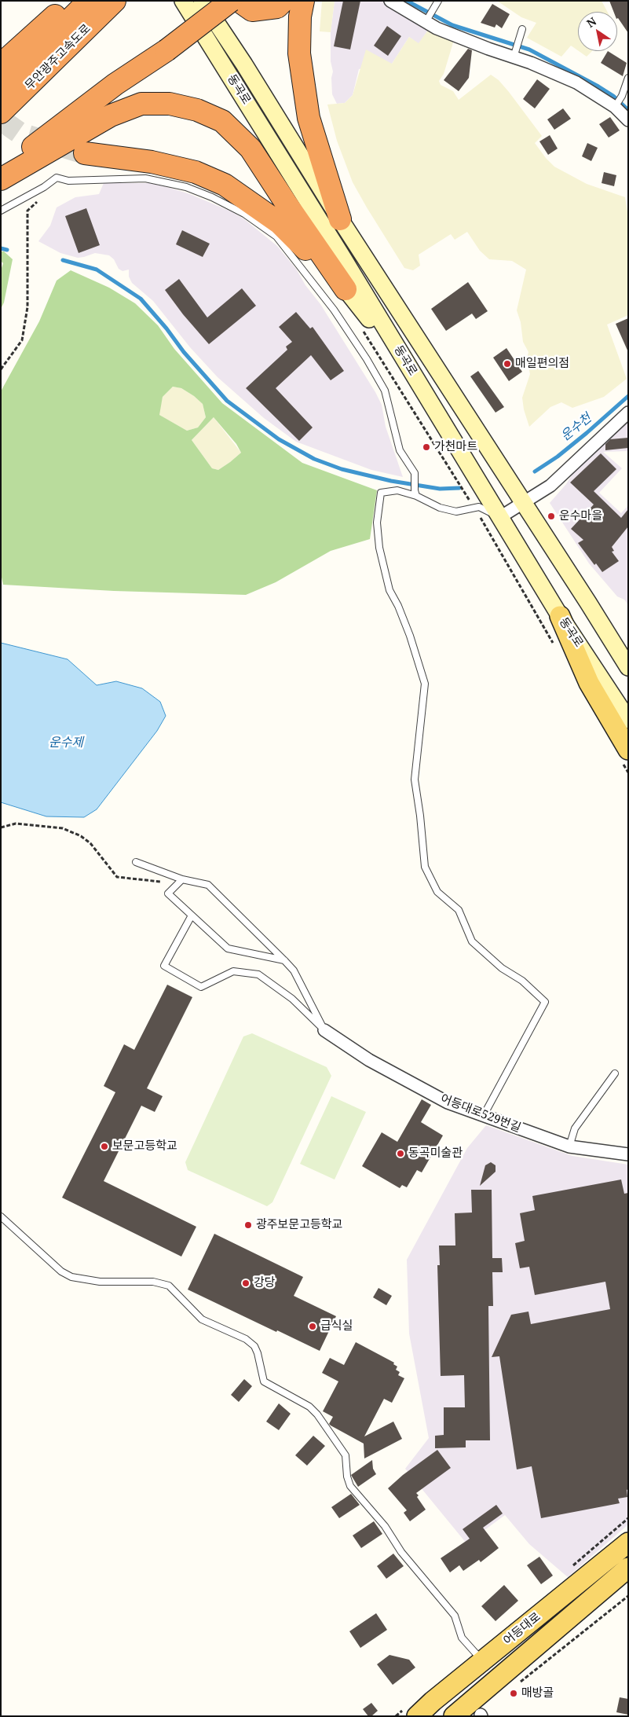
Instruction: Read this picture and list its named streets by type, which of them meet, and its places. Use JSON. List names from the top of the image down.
{
  "streets": {
    "highway": ["무안광주고속도로"],
    "main road": ["동곡로", "어등대로"],
    "street": ["어등대로529번길"]
  },
  "water": ["운수천", "운수제"],
  "places": [
    "매일편의점",
    "가천마트",
    "운수마을",
    "보문고등학교",
    "동곡미술관",
    "광주보문고등학교",
    "강당",
    "급식실",
    "매방골"
  ],
  "north": "top left"
}
